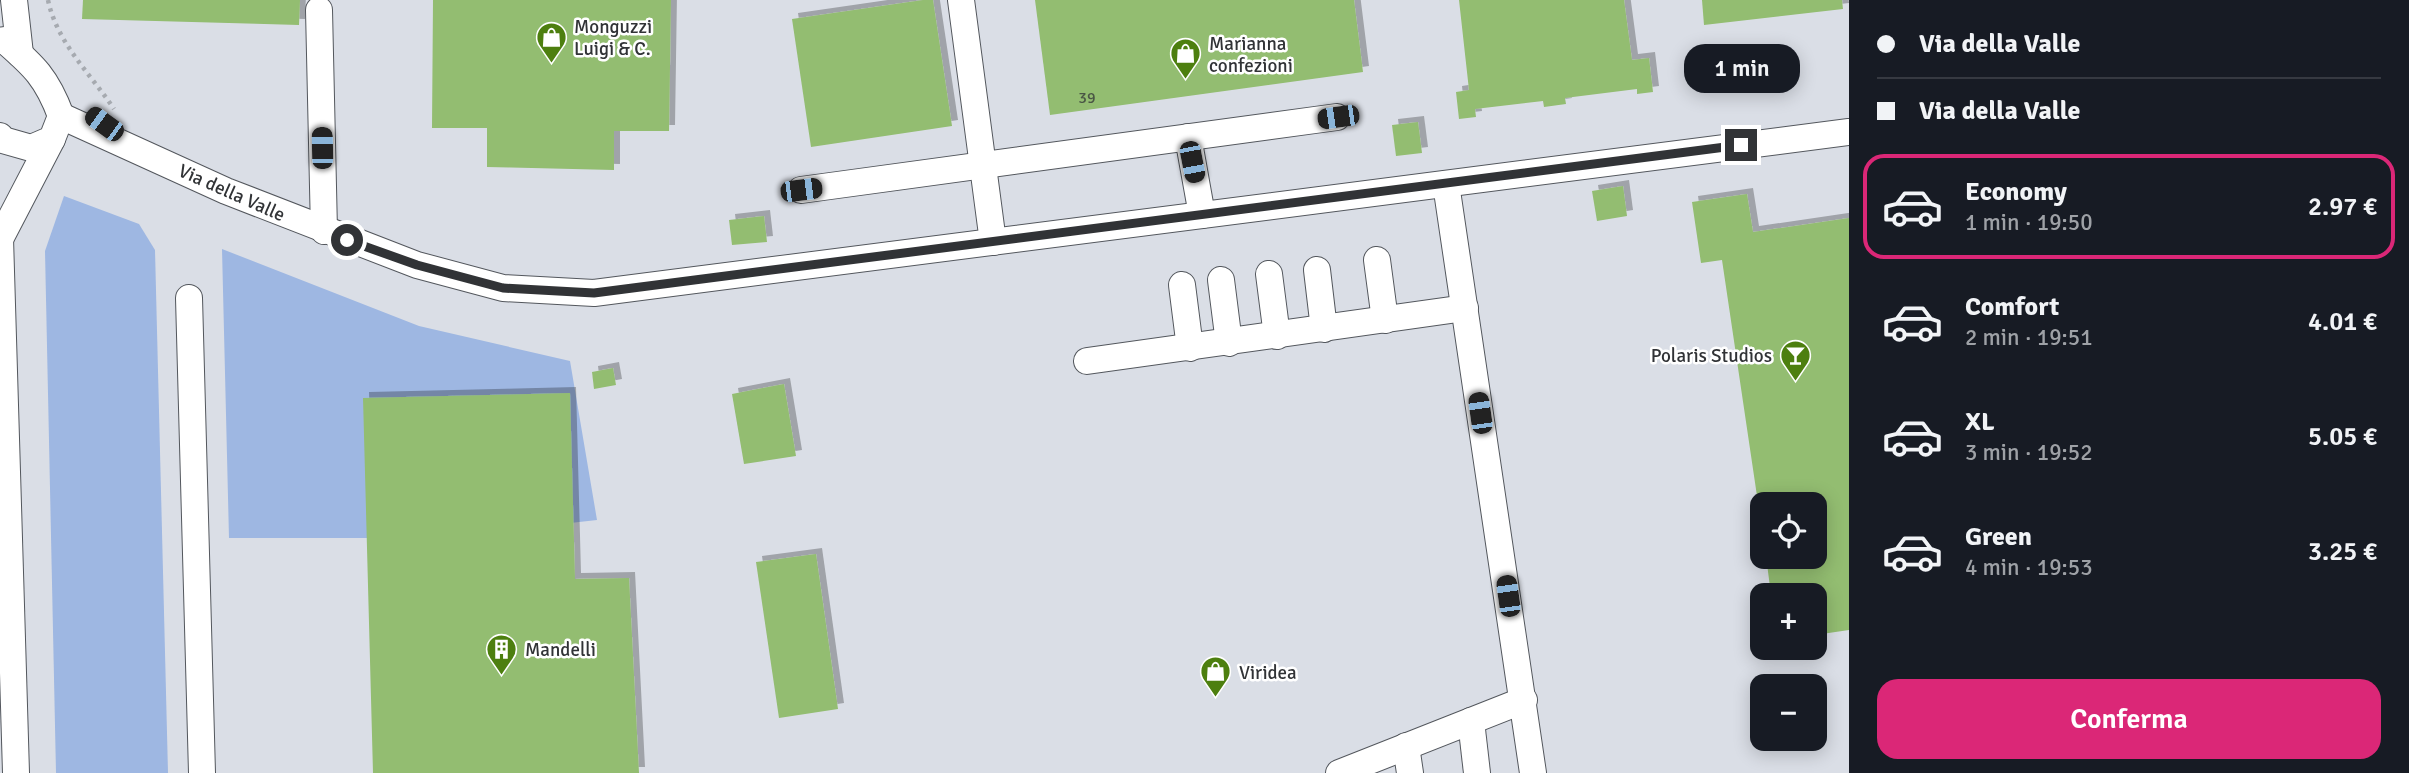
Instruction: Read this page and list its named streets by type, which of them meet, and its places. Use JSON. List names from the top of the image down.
{
  "streets": {
    "street": ["Via della Valle"]
  },
  "places": {
    "shop": ["Monguzzi Luigi & C.", "Marianna confezioni", "Viridea"],
    "bar": ["Polaris Studios"],
    "building": ["Mandelli"]
  },
  "house_numbers": ["39"],
  "page": {
    "banner": ["Via della Valle", "Via della Valle"],
    "bubble": "1 min",
    "list": [
      {
        "name": "Economy",
        "note": "1 min · 19:50",
        "value": "2.97 €"
      },
      {
        "name": "Comfort",
        "note": "2 min · 19:51",
        "value": "4.01 €"
      },
      {
        "name": "XL",
        "note": "3 min · 19:52",
        "value": "5.05 €"
      },
      {
        "name": "Green",
        "note": "4 min · 19:53",
        "value": "3.25 €"
      }
    ],
    "map_buttons": ["+", "−"],
    "buttons": "Conferma"
  }
}
